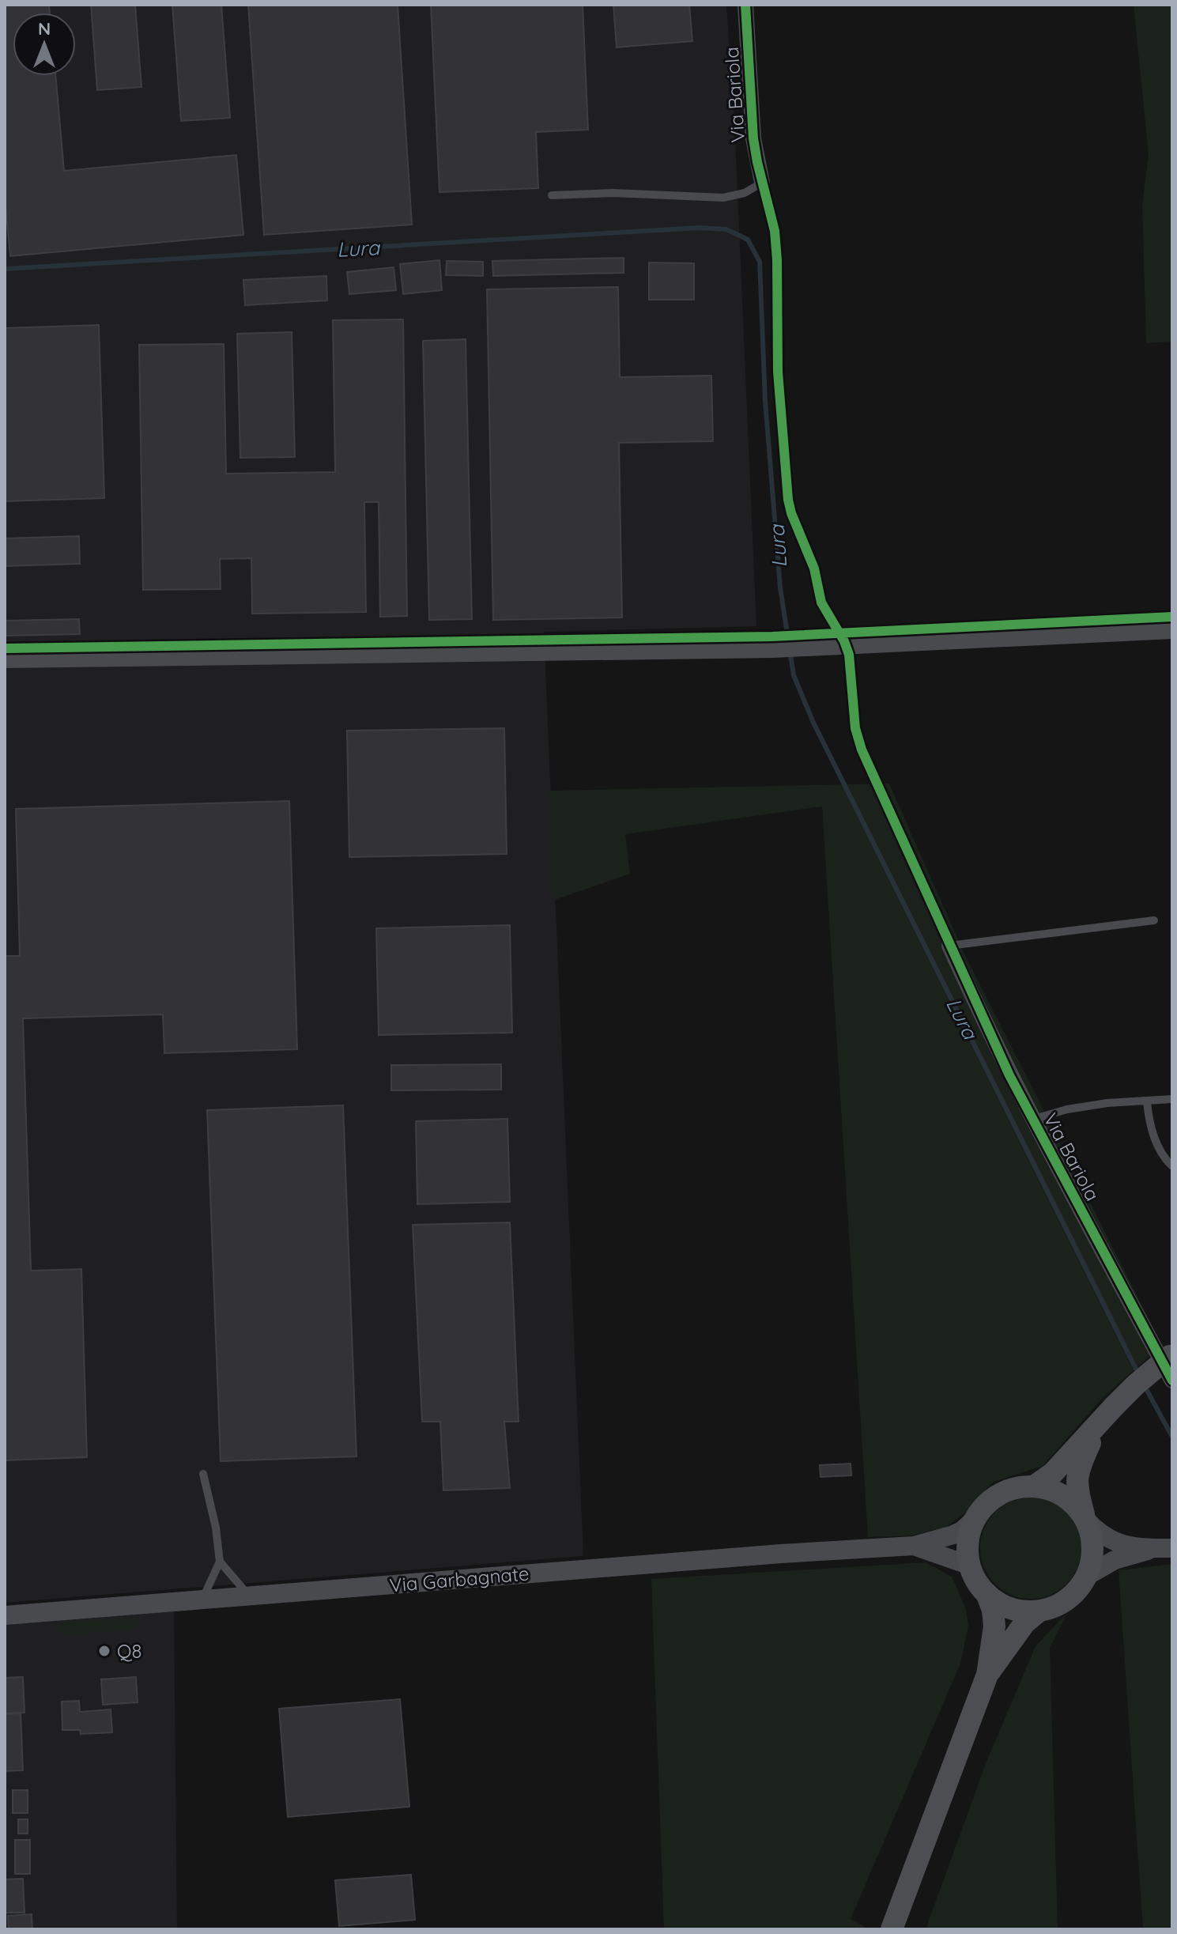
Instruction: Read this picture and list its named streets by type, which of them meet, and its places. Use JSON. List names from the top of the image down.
{
  "streets": {
    "street": ["Via Bariola", "Via Garbagnate"]
  },
  "water": ["Lura"],
  "places": ["Q8"],
  "north": "top"
}
